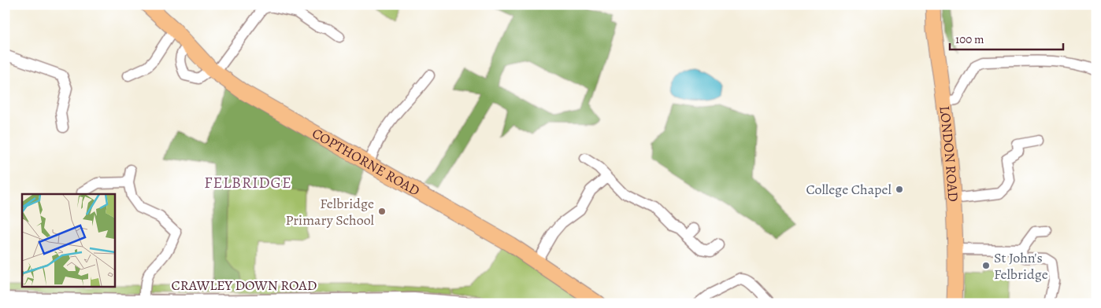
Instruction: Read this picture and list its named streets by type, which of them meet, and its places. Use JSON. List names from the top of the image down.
{
  "streets": {
    "highway": ["LONDON ROAD", "COPTHORNE ROAD"],
    "street": ["CRAWLEY DOWN ROAD"]
  },
  "districts": ["FELBRIDGE"],
  "places": ["College Chapel", "Felbridge Primary School", "St John's Felbridge"],
  "scale_bar": "100 m"
}
